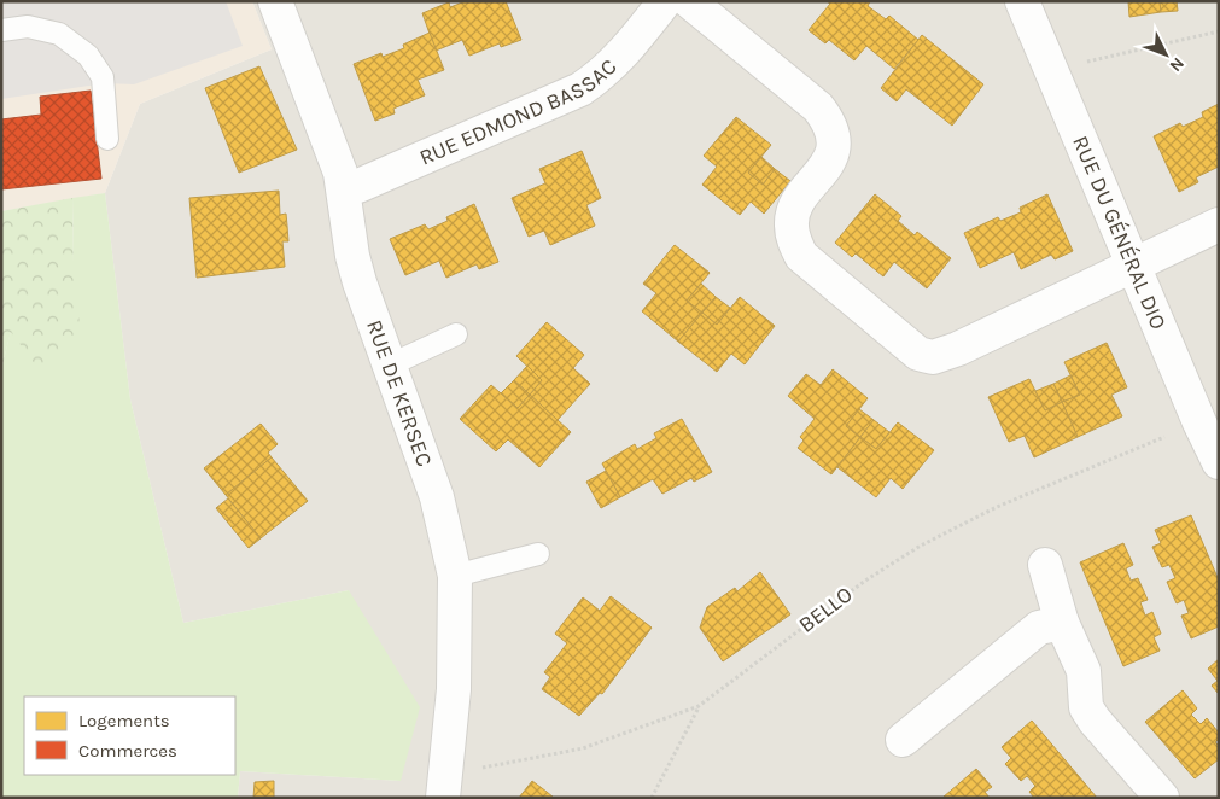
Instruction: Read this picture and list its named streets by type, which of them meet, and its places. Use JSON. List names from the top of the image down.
{
  "streets": {
    "street": ["RUE EDMOND BASSAC", "RUE DU GÉNÉRAL DIO", "RUE DE KERSEC"],
    "path": ["BELLO"]
  },
  "crossings": [
    ["RUE EDMOND BASSAC", "RUE DE KERSEC"],
    ["RUE DU GÉNÉRAL DIO", "BELLO"],
    ["RUE DE KERSEC", "BELLO"]
  ],
  "legend": ["Logements", "Commerces"],
  "north": "bottom right"
}
